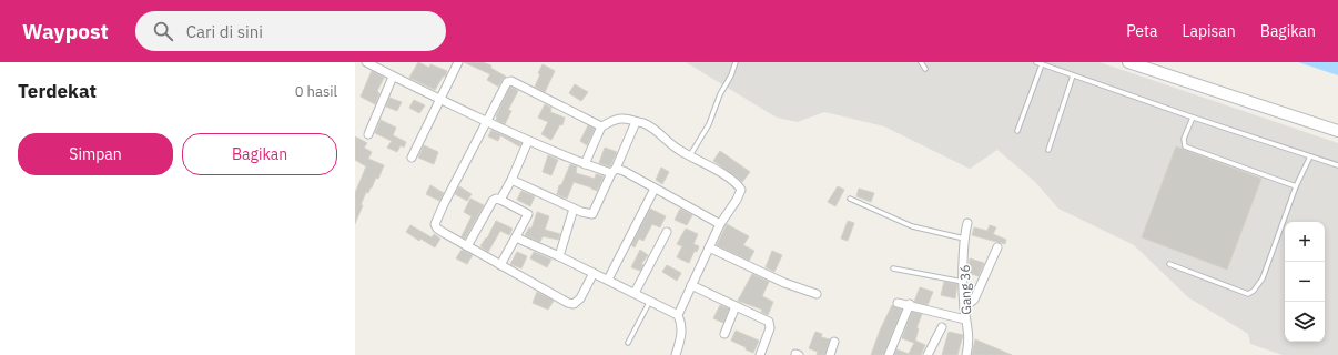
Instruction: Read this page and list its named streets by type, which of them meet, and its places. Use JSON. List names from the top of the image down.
{
  "streets": {
    "street": ["Gang 36"]
  },
  "page": {
    "header": "Waypost",
    "search": "Cari di sini",
    "nav": ["Peta", "Lapisan", "Bagikan"],
    "heading": ["Terdekat", "0 hasil"],
    "buttons": ["Simpan", "Bagikan"],
    "map_buttons": ["+", "−"]
  }
}
